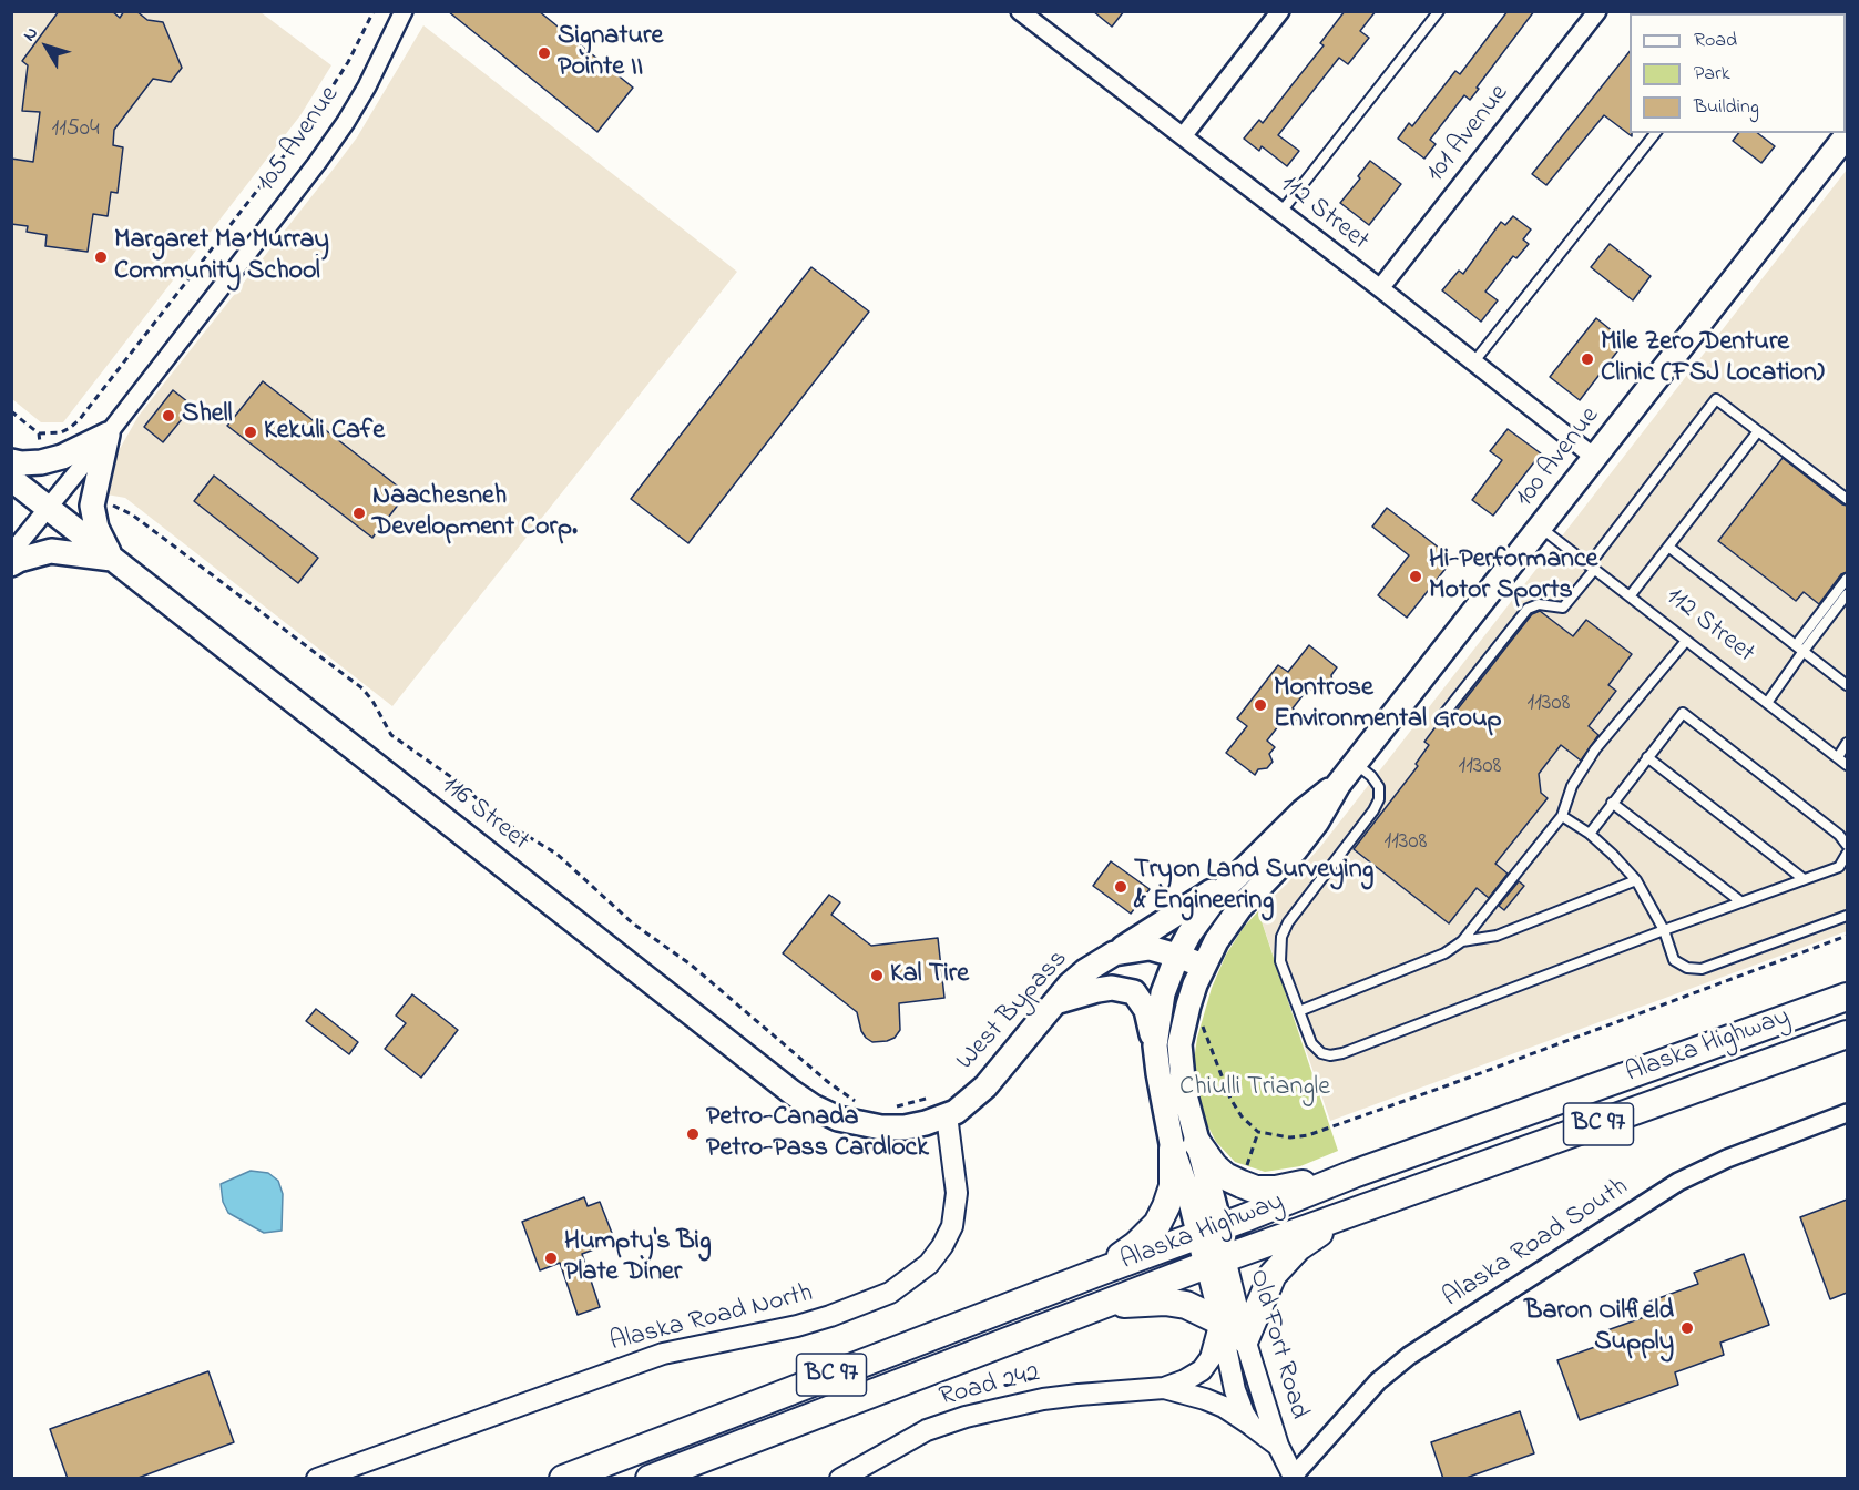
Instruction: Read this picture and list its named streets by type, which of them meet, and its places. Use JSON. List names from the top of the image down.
{
  "streets": {
    "highway": ["Alaska Highway", "BC 97"],
    "main road": ["100 Avenue", "116 Street", "West Bypass"],
    "street": [
      "101 Avenue",
      "105 Avenue",
      "112 Street",
      "Alaska Road South",
      "Alaska Road North",
      "Old Fort Road",
      "Road 242"
    ]
  },
  "crossings": [
    ["101 Avenue", "112 Street"],
    ["105 Avenue", "116 Street"],
    ["112 Street", "100 Avenue"],
    ["100 Avenue", "West Bypass"],
    ["100 Avenue", "Alaska Highway"],
    ["100 Avenue", "Old Fort Road"],
    ["116 Street", "West Bypass"],
    ["116 Street", "Alaska Road North"],
    ["West Bypass", "Alaska Road North"],
    ["Alaska Highway", "Old Fort Road"],
    ["Alaska Road South", "Old Fort Road"],
    ["Old Fort Road", "Road 242"]
  ],
  "parks": ["Chiulli Triangle"],
  "places": [
    "Signature Pointe II",
    "Margaret Ma Murray Community School",
    "Mile Zero Denture Clinic (FSJ Location)",
    "Shell",
    "Kekuli Cafe",
    "Naachesneh Development Corp.",
    "Hi-Performance Motor Sports",
    "Montrose Environmental Group",
    "Tryon Land Surveying & Engineering",
    "Kal Tire",
    "Petro-Canada Petro-Pass Cardlock",
    "Humpty's Big Plate Diner",
    "Baron Oilfield Supply"
  ],
  "house_numbers": [
    "11504",
    "11308",
    "11308",
    "11308"
  ],
  "legend": ["Road", "Park", "Building"],
  "north": "top left"
}
